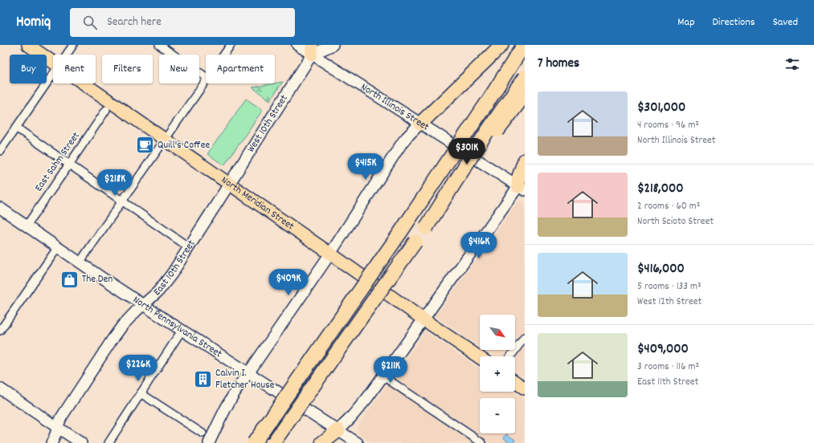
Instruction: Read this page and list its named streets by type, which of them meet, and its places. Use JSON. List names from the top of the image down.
{
  "streets": {
    "main road": [
      "North Illinois Street",
      "West 10th Street",
      "North Meridian Street",
      "East 10th Street",
      "North Pennsylvania Street"
    ],
    "street": ["East Sahm Street"]
  },
  "crossings": [
    ["North Illinois Street", "West 10th Street"],
    ["West 10th Street", "North Meridian Street"],
    ["West 10th Street", "East 10th Street"],
    ["East Sahm Street", "North Pennsylvania Street"],
    ["North Meridian Street", "East 10th Street"],
    ["East 10th Street", "North Pennsylvania Street"]
  ],
  "places": {
    "cafe": ["Quill's Coffee"],
    "shop": ["The Den"],
    "building": ["Calvin I. Fletcher House"]
  },
  "north": "bottom right",
  "page": {
    "header": "Homiq",
    "search": "Search here",
    "nav": ["Map", "Directions", "Saved"],
    "heading": "7 homes",
    "chip": [
      "Buy",
      "Rent",
      "Filters",
      "New",
      "Apartment"
    ],
    "list": [
      {
        "name": "$301,000",
        "note": "4 rooms · 96 m² · North Illinois Street"
      },
      {
        "name": "$218,000",
        "note": "2 rooms · 60 m² · North Scioto Street"
      },
      {
        "name": "$416,000",
        "note": "5 rooms · 133 m² · West 12th Street"
      },
      {
        "name": "$409,000",
        "note": "3 rooms · 116 m² · East 11th Street"
      }
    ],
    "price": [
      "$301K",
      "$415K",
      "$218K",
      "$416K",
      "$409K",
      "$226K",
      "$211K"
    ],
    "map_buttons": ["+", "−"]
  }
}
